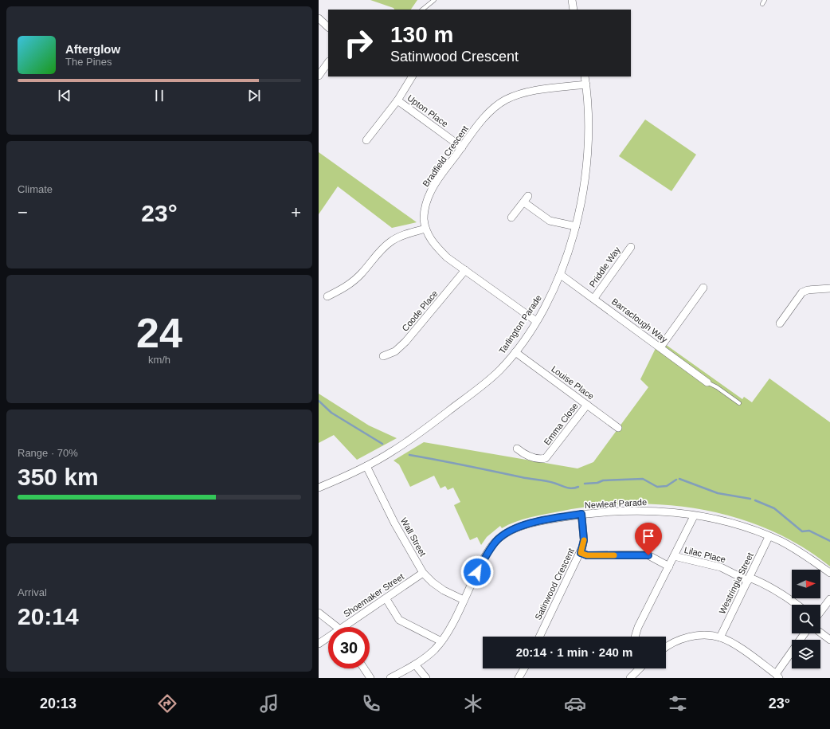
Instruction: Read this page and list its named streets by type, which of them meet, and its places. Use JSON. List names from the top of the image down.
{
  "streets": {
    "street": [
      "Upton Place",
      "Bradfield Crescent",
      "Priddle Way",
      "Coode Place",
      "Barraclough Way",
      "Tarlington Parade",
      "Louise Place",
      "Emma Close",
      "Newleaf Parade",
      "Wall Street",
      "Lilac Place",
      "Westringia Street",
      "Satinwood Crescent",
      "Shoemaker Street"
    ]
  },
  "crossings": [
    ["Upton Place", "Bradfield Crescent"],
    ["Bradfield Crescent", "Coode Place"],
    ["Bradfield Crescent", "Tarlington Parade"],
    ["Priddle Way", "Barraclough Way"],
    ["Barraclough Way", "Tarlington Parade"],
    ["Tarlington Parade", "Louise Place"],
    ["Tarlington Parade", "Wall Street"],
    ["Louise Place", "Emma Close"],
    ["Newleaf Parade", "Wall Street"],
    ["Newleaf Parade", "Westringia Street"],
    ["Newleaf Parade", "Satinwood Crescent"],
    ["Wall Street", "Shoemaker Street"],
    ["Lilac Place", "Westringia Street"]
  ],
  "north": "right",
  "page": {
    "turn": ["130 m", "Satinwood Crescent"],
    "song": ["Afterglow", "The Pines"],
    "tile": [
      "Climate",
      ["24", "km/h"],
      ["Range · 70%", "350 km"],
      ["Arrival", "20:14"]
    ],
    "heat": ["−", "23°", "+"],
    "limit": "30",
    "trip": "20:14 · 1 min · 240 m",
    "tabs": ["20:13", "23°"]
  }
}
